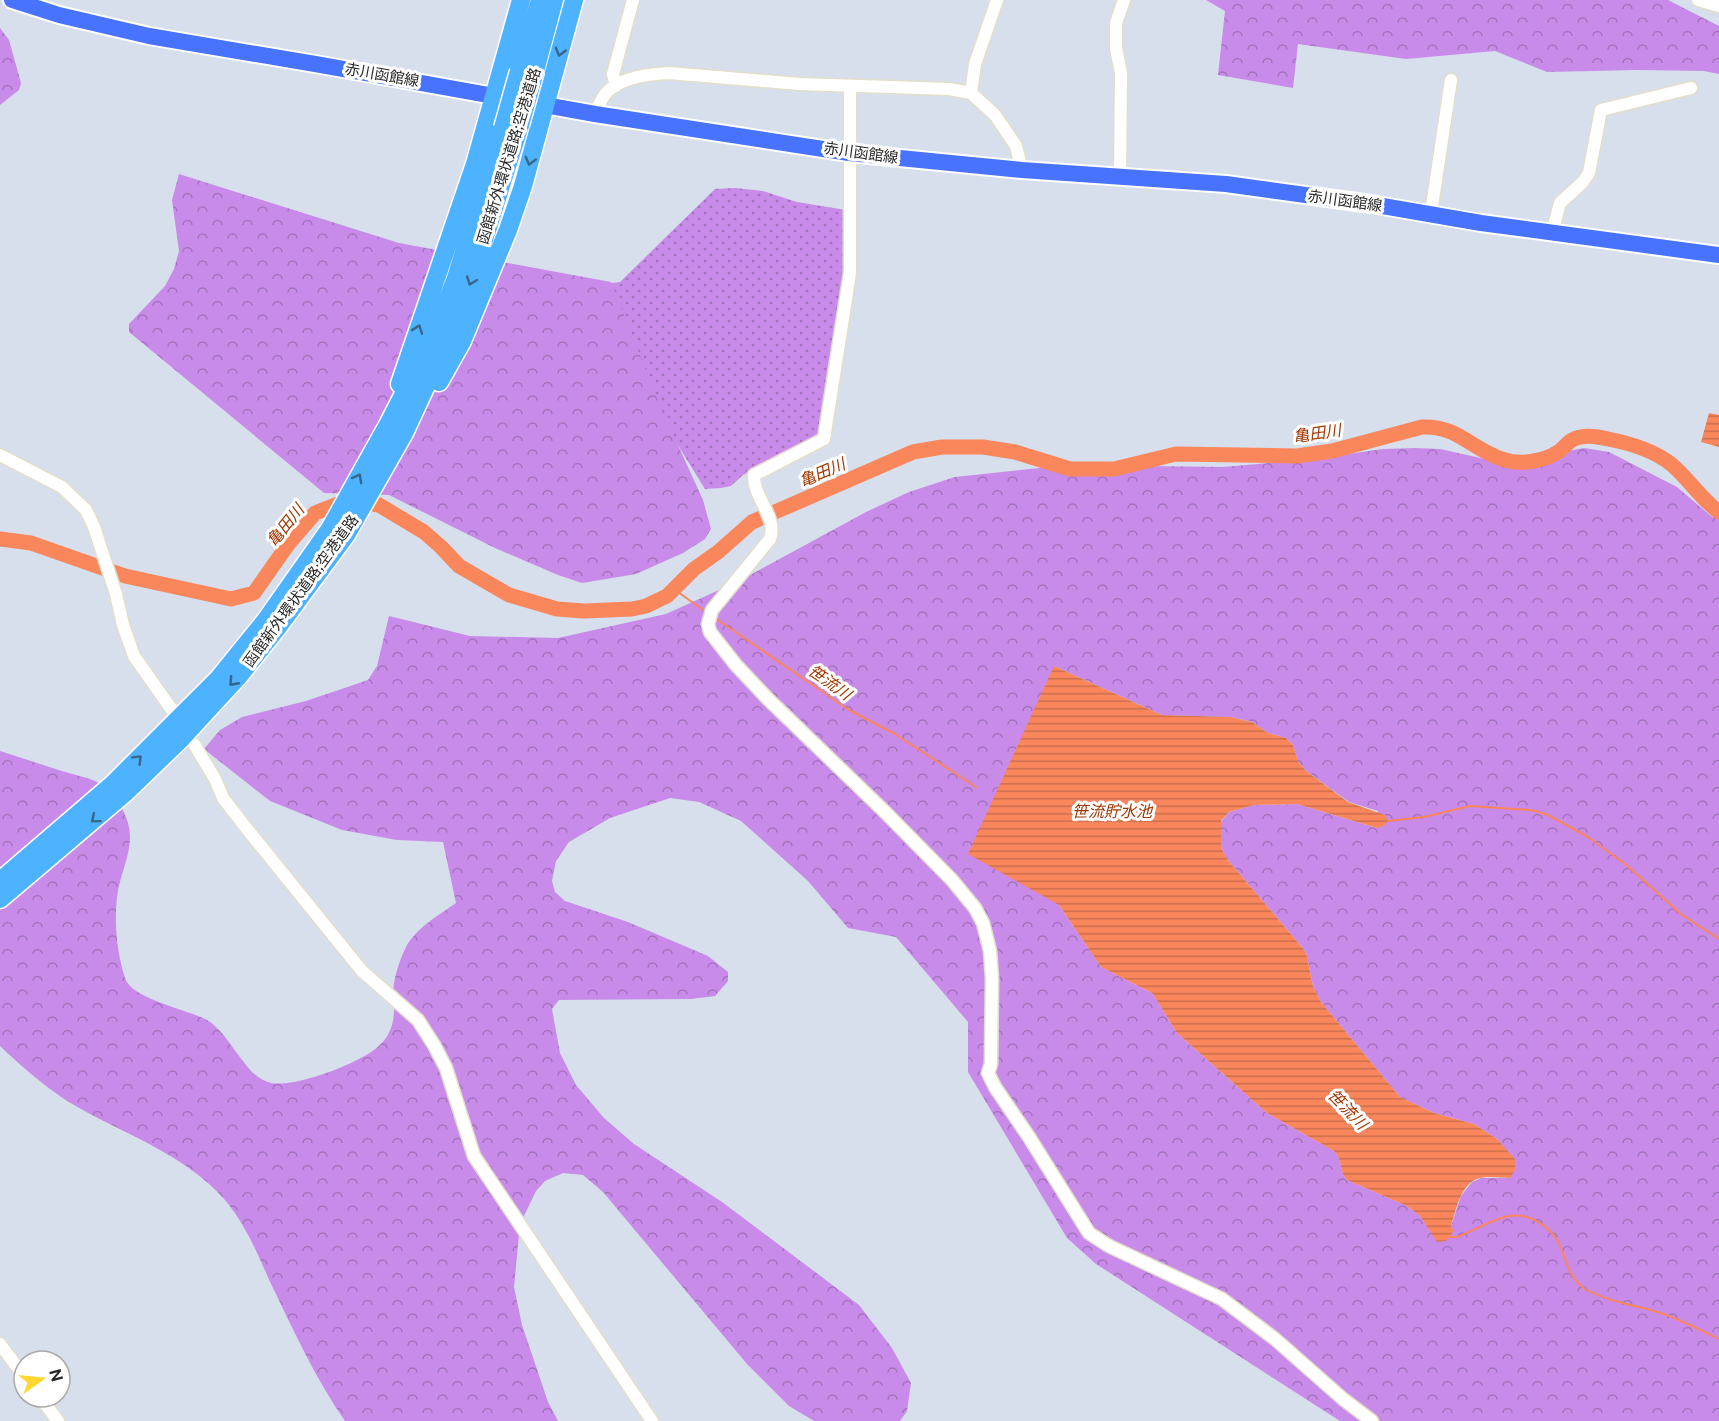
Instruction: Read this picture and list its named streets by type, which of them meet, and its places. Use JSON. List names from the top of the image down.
{
  "streets": {
    "highway": ["函館新外環状道路;空港道路"],
    "main road": ["赤川函館線"]
  },
  "water": ["亀田川", "笹流川", "笹流貯水池"],
  "north": "right"
}
